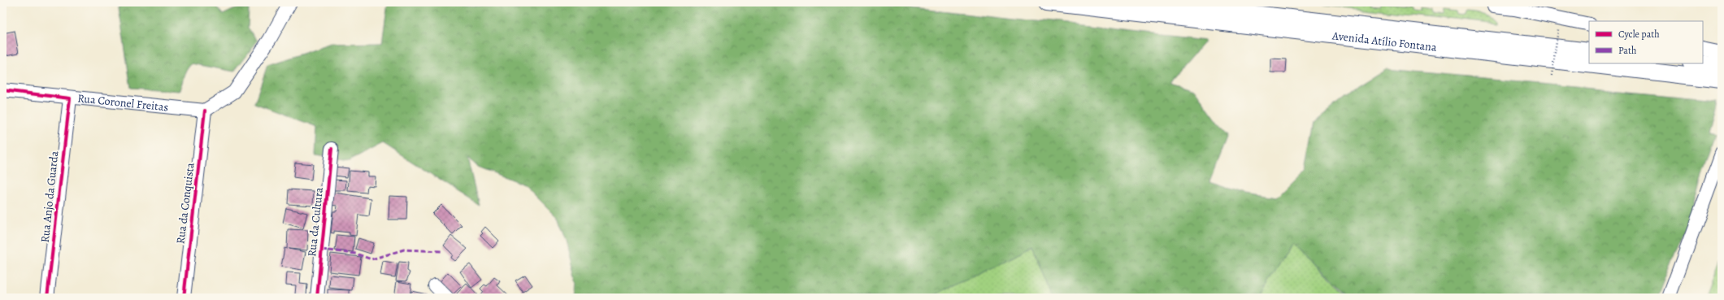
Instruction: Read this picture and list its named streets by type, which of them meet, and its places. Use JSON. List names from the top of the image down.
{
  "streets": {
    "main road": ["Avenida Atílio Fontana"],
    "street": [
      "Rua Coronel Freitas",
      "Rua Anjo da Guarda",
      "Rua da Conquista",
      "Rua da Cultura"
    ]
  },
  "crossings": [
    ["Rua Coronel Freitas", "Rua Anjo da Guarda"],
    ["Rua Coronel Freitas", "Rua da Conquista"]
  ],
  "legend": ["Cycle path", "Path"]
}
